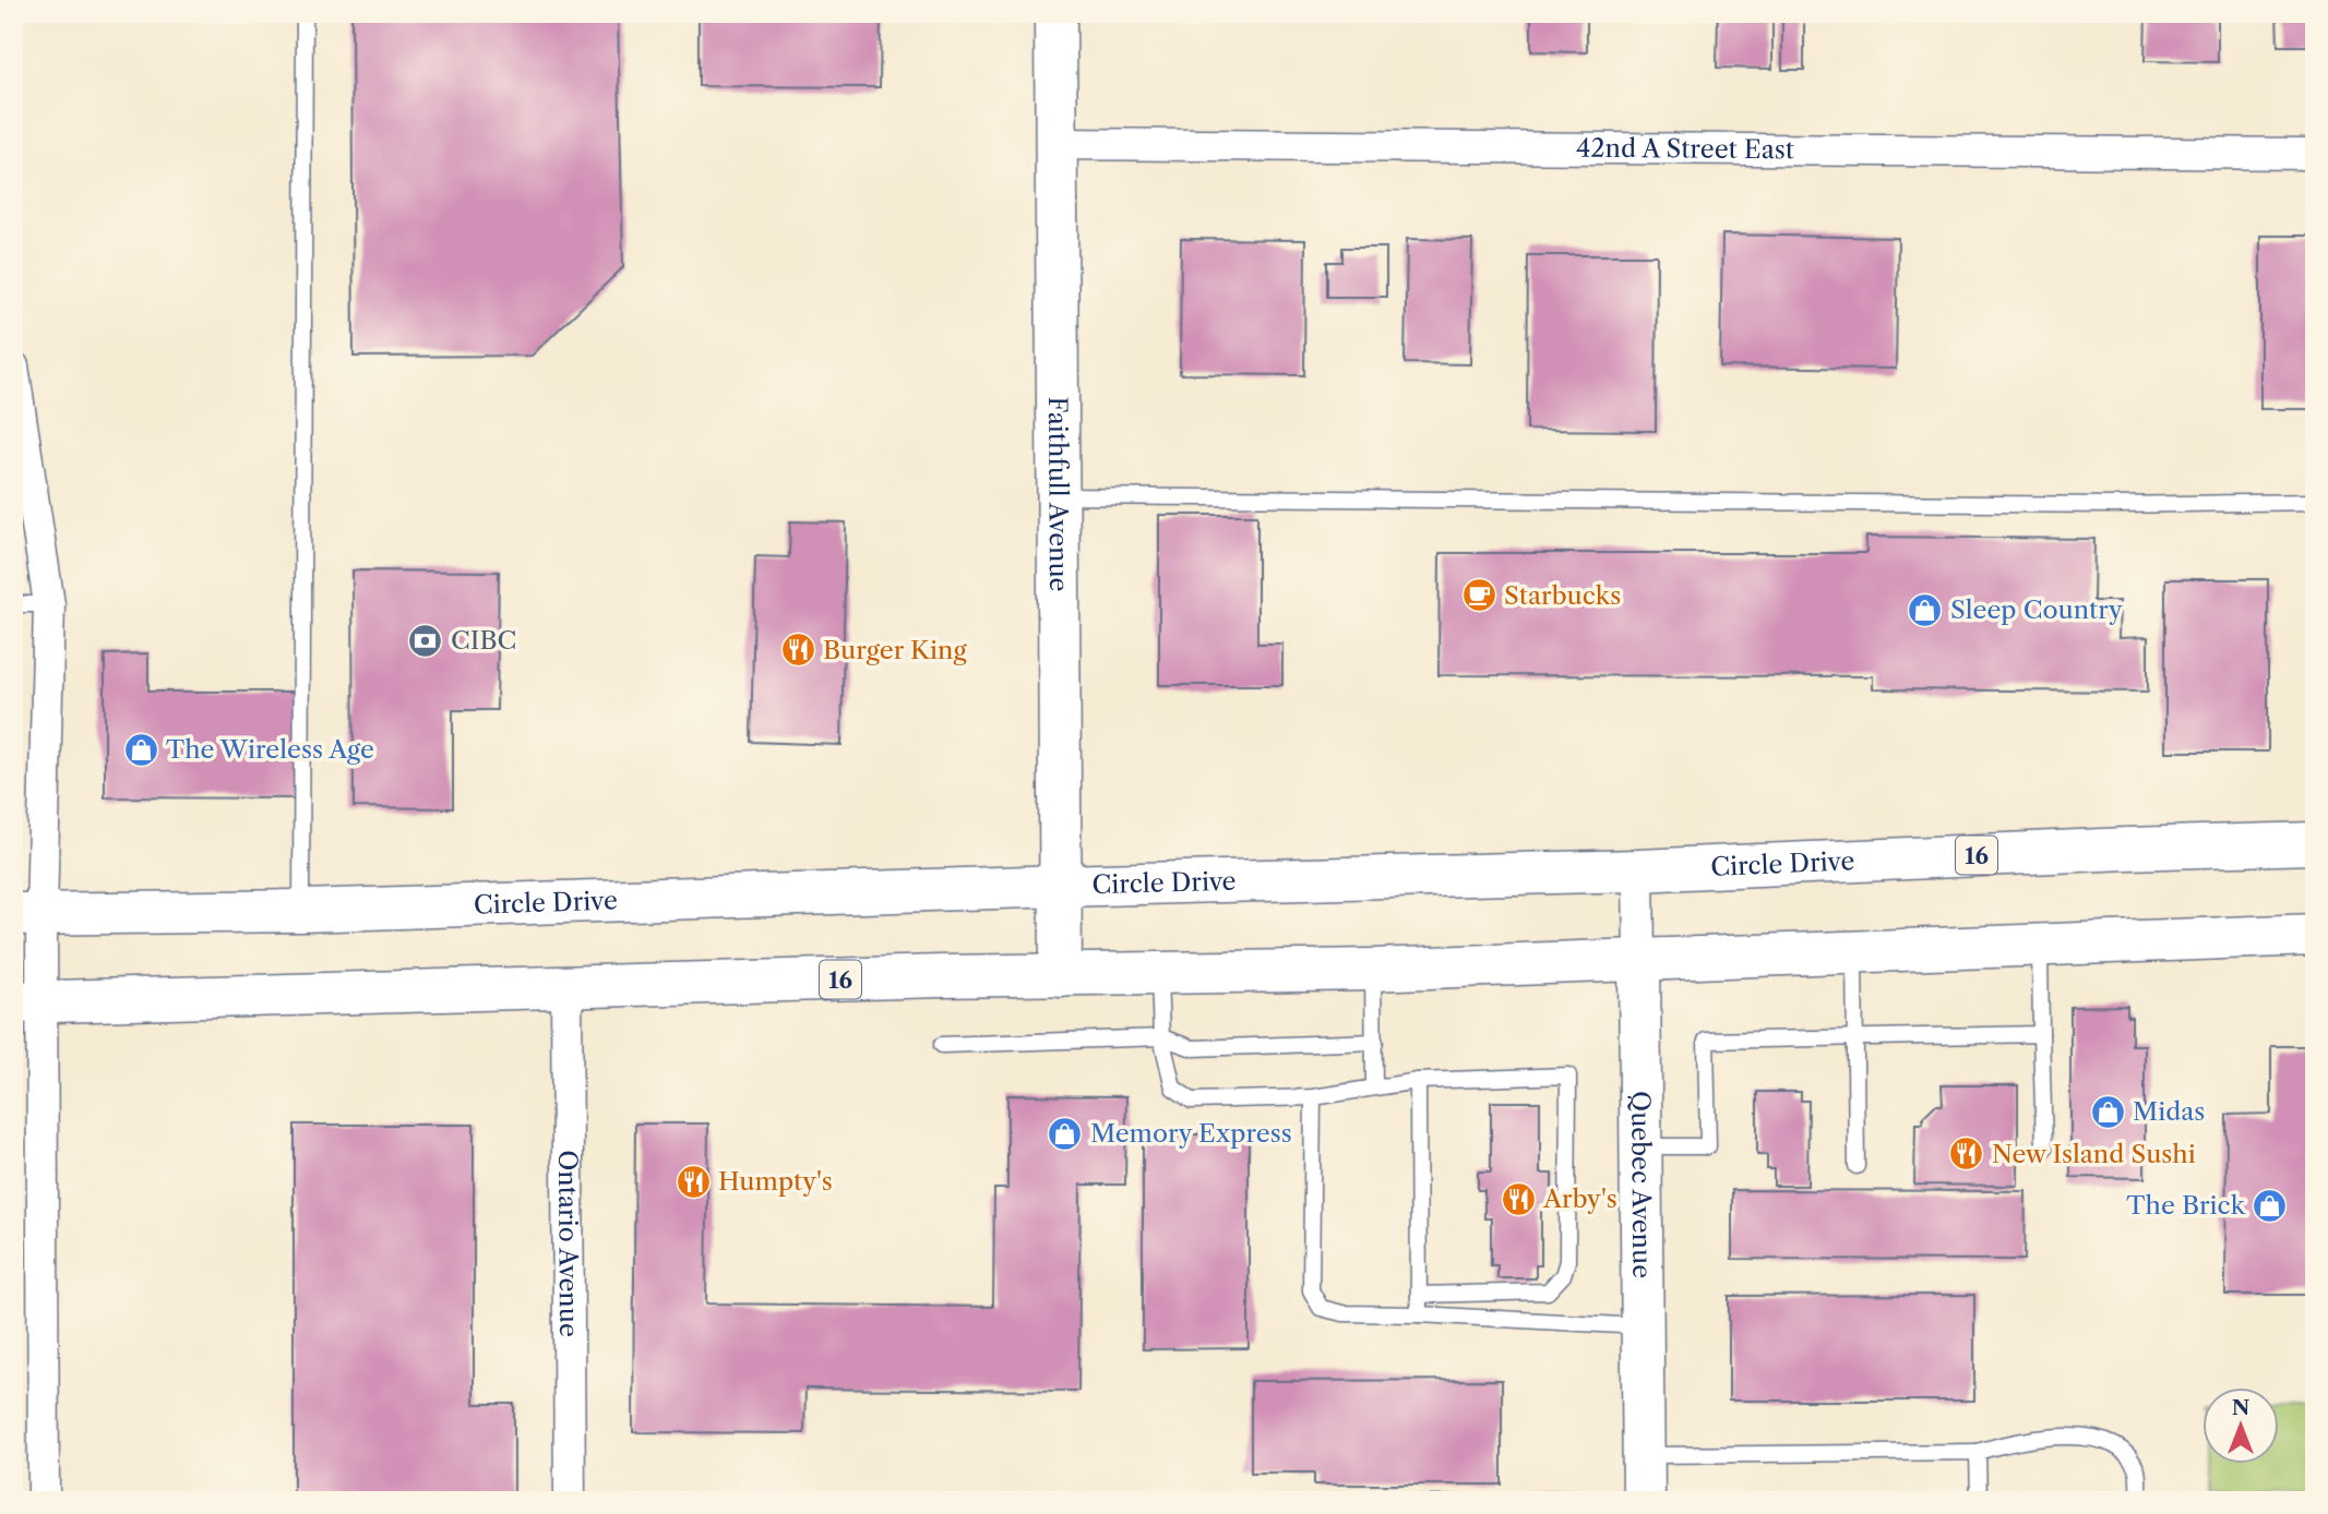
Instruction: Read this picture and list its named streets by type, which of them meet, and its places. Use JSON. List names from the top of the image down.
{
  "streets": {
    "main road": [
      "Faithfull Avenue",
      "16",
      "Circle Drive",
      "Quebec Avenue"
    ],
    "street": ["42nd A Street East", "Ontario Avenue"]
  },
  "crossings": [
    ["42nd A Street East", "Faithfull Avenue"],
    ["Faithfull Avenue", "16"],
    ["Faithfull Avenue", "Circle Drive"],
    ["16", "Quebec Avenue"],
    ["16", "Ontario Avenue"],
    ["Circle Drive", "Quebec Avenue"]
  ],
  "places": {
    "cafe": ["Starbucks"],
    "shop": [
      "Sleep Country",
      "The Wireless Age",
      "Midas",
      "Memory Express",
      "The Brick"
    ],
    "bank": ["CIBC"],
    "restaurant": [
      "Burger King",
      "New Island Sushi",
      "Humpty's",
      "Arby's"
    ]
  },
  "north": "top"
}
